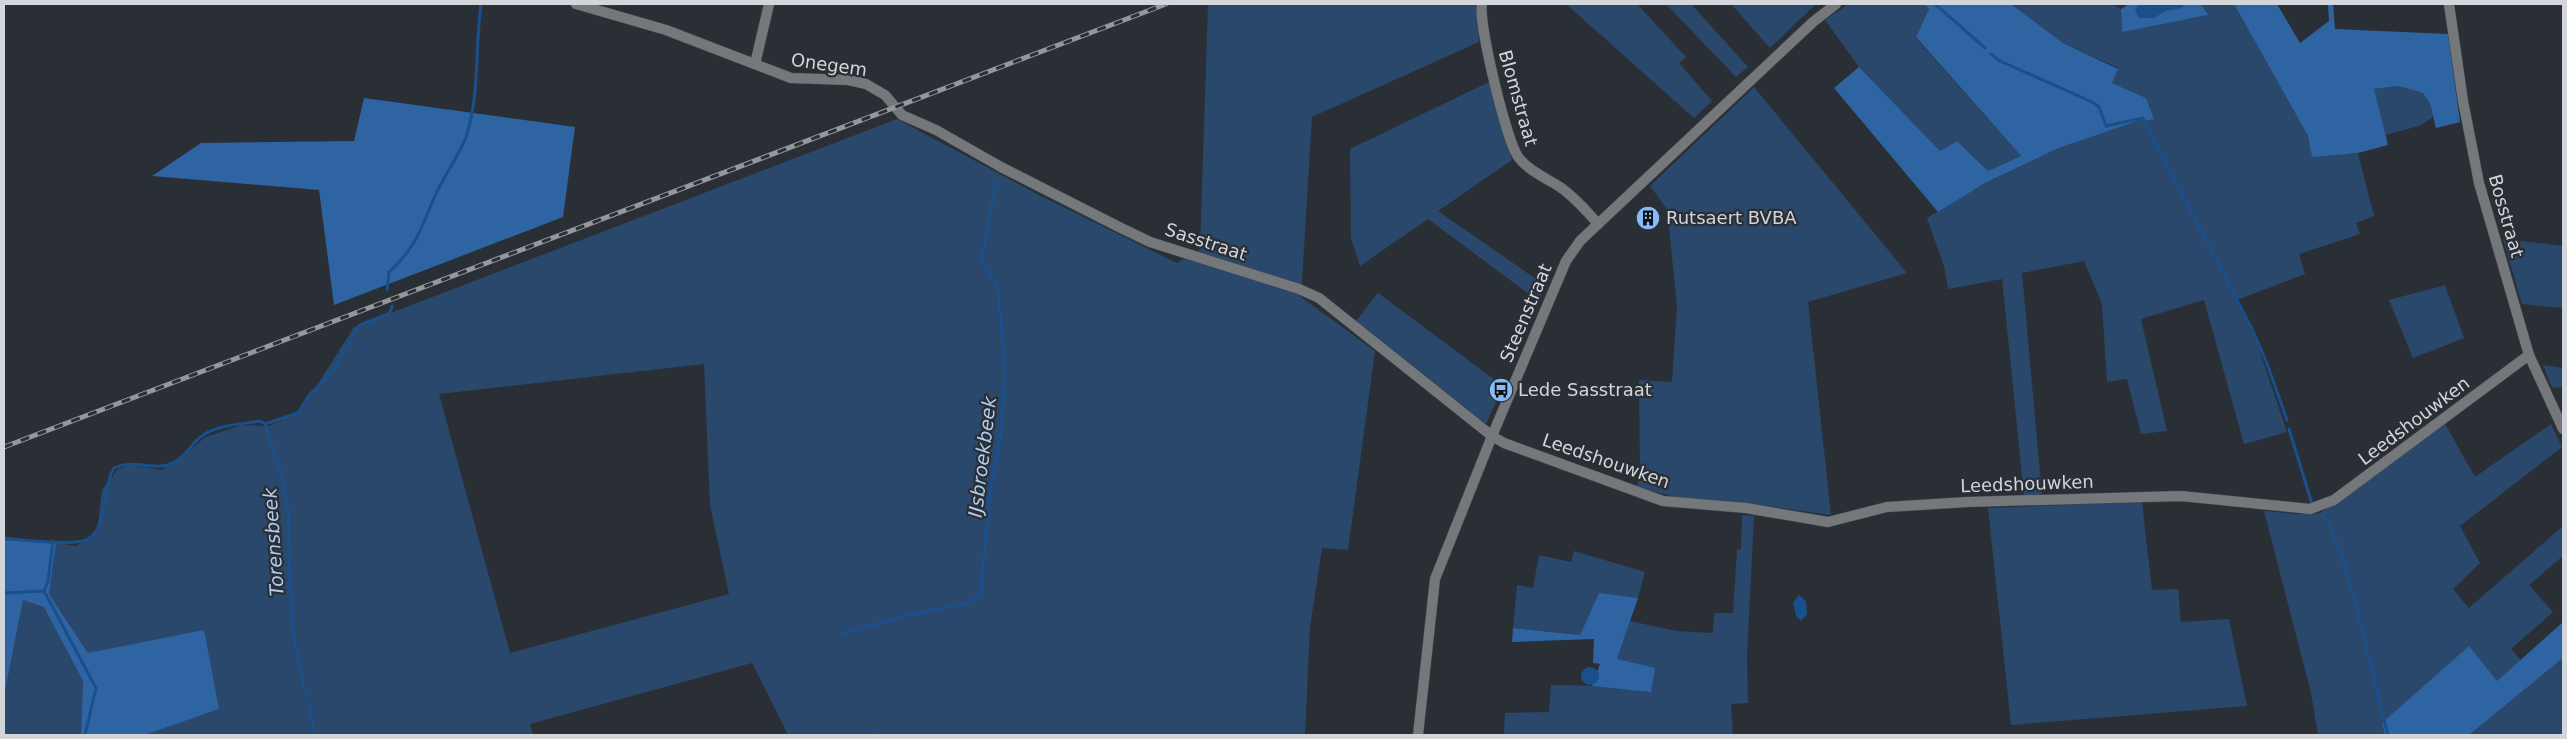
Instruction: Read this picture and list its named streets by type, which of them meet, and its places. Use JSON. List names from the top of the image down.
{
  "streets": {
    "street": [
      "Onegem",
      "Blomstraat",
      "Bosstraat",
      "Sasstraat",
      "Steenstraat",
      "Leedshouwken"
    ]
  },
  "crossings": [
    ["Onegem", "Sasstraat"],
    ["Blomstraat", "Steenstraat"],
    ["Bosstraat", "Leedshouwken"],
    ["Sasstraat", "Steenstraat"],
    ["Sasstraat", "Leedshouwken"],
    ["Steenstraat", "Leedshouwken"]
  ],
  "water": ["IJsbroekbeek", "Torensbeek"],
  "places": {
    "building": ["Rutsaert BVBA"],
    "bus stop": ["Lede Sasstraat"]
  }
}
